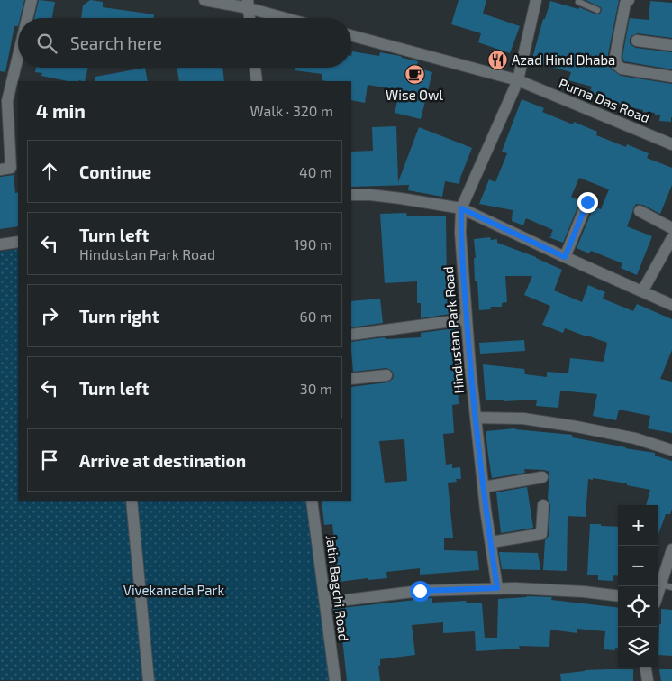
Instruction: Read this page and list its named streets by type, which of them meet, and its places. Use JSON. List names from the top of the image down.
{
  "streets": {
    "street": ["Purna Das Road", "Hindustan Park Road", "Jatin Bagchi Road"]
  },
  "crossings": [
    ["Purna Das Road", "Hindustan Park Road"]
  ],
  "parks": ["Vivekanada Park"],
  "places": {
    "restaurant": ["Azad Hind Dhaba"],
    "cafe": ["Wise Owl"]
  },
  "page": {
    "search": "Search here",
    "heading": ["4 min", "Walk · 320 m"],
    "list": [
      ["Continue", "40 m"],
      ["Turn left", "Hindustan Park Road", "190 m"],
      ["Turn right", "60 m"],
      ["Turn left", "30 m"],
      "Arrive at destination"
    ],
    "map_buttons": ["+", "−"]
  }
}
